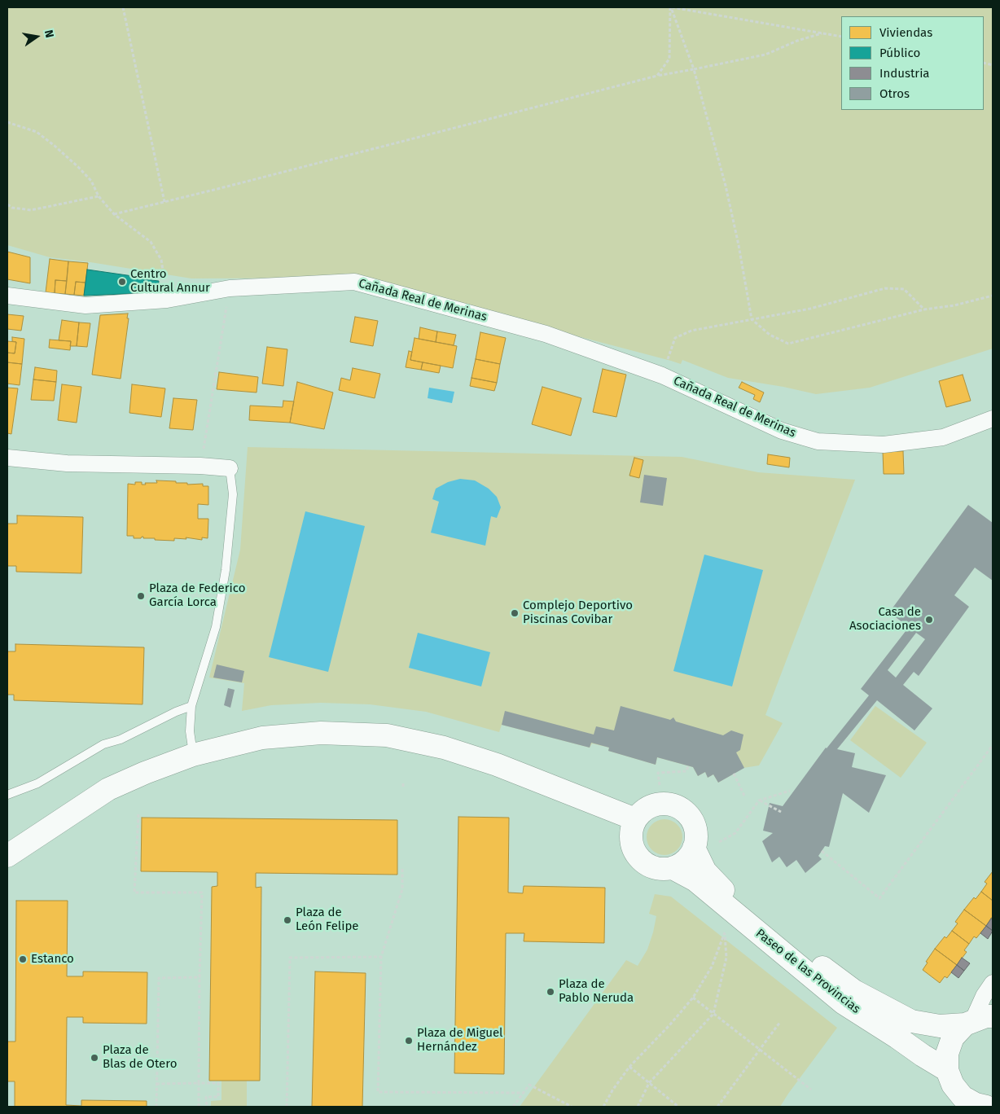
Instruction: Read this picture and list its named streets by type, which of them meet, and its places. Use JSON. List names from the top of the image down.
{
  "streets": {
    "street": ["Cañada Real de Merinas", "Paseo de las Provincias"]
  },
  "places": [
    "Centro Cultural Annur",
    "Plaza de Federico García Lorca",
    "Complejo Deportivo Piscinas Covibar",
    "Casa de Asociaciones",
    "Plaza de León Felipe",
    "Estanco",
    "Plaza de Pablo Neruda",
    "Plaza de Miguel Hernández",
    "Plaza de Blas de Otero"
  ],
  "legend": [
    "Viviendas",
    "Público",
    "Industria",
    "Otros"
  ],
  "north": "right"
}
